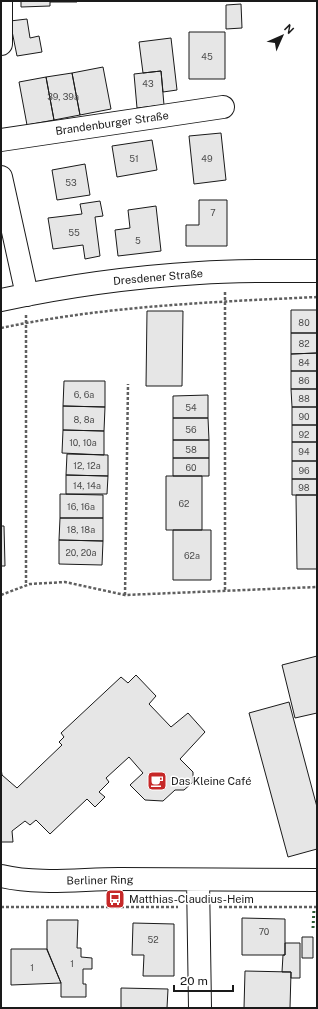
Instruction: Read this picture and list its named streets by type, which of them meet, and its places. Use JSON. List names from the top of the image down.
{
  "streets": {
    "street": ["Brandenburger Straße", "Dresdener Straße", "Berliner Ring"]
  },
  "places": {
    "cafe": ["Das Kleine Café"],
    "bus stop": ["Matthias-Claudius-Heim"]
  },
  "house_numbers": [
    "45",
    "43",
    "39, 39a",
    "51",
    "49",
    "53",
    "7",
    "55",
    "5",
    "80",
    "82",
    "84",
    "86",
    "6, 6a",
    "88",
    "54",
    "90",
    "8, 8a",
    "56",
    "92",
    "10, 10a",
    "58",
    "94",
    "12, 12a",
    "60",
    "96",
    "14, 14a",
    "98",
    "62",
    "16, 16a",
    "18, 18a",
    "20, 20a",
    "62a",
    "70",
    "52",
    "1",
    "1"
  ],
  "scale_bar": "20 m",
  "north": "top right"
}
